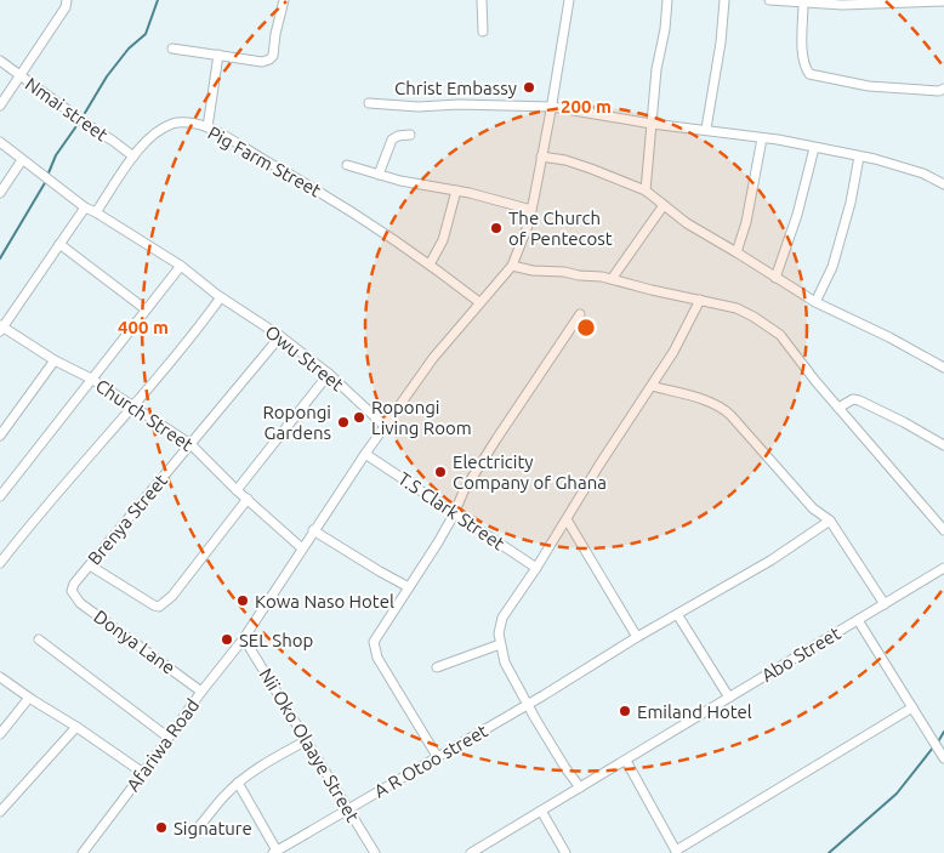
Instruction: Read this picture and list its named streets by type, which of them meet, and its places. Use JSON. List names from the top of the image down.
{
  "streets": {
    "street": [
      "Nmai street",
      "Pig Farm Street",
      "Owu Street",
      "Church Street",
      "T.S Clark Street",
      "Brenya Street",
      "Donya Lane",
      "Abo Street",
      "Afariwa Road",
      "Nii Oko Olaaye Street",
      "A R Otoo street"
    ]
  },
  "crossings": [
    ["Nmai street", "Pig Farm Street"],
    ["Pig Farm Street", "Afariwa Road"],
    ["Owu Street", "Brenya Street"],
    ["Owu Street", "Afariwa Road"],
    ["Church Street", "Brenya Street"],
    ["Church Street", "Afariwa Road"],
    ["T.S Clark Street", "Afariwa Road"],
    ["Brenya Street", "Donya Lane"],
    ["Donya Lane", "Afariwa Road"],
    ["Afariwa Road", "Nii Oko Olaaye Street"],
    ["Nii Oko Olaaye Street", "A R Otoo street"]
  ],
  "places": [
    "Christ Embassy",
    "The Church of Pentecost",
    "Ropongi Living Room",
    "Ropongi Gardens",
    "Electricity Company of Ghana",
    "Kowa Naso Hotel",
    "SEL Shop",
    "Emiland Hotel",
    "Signature"
  ],
  "rings": ["200 m", "400 m"]
}
